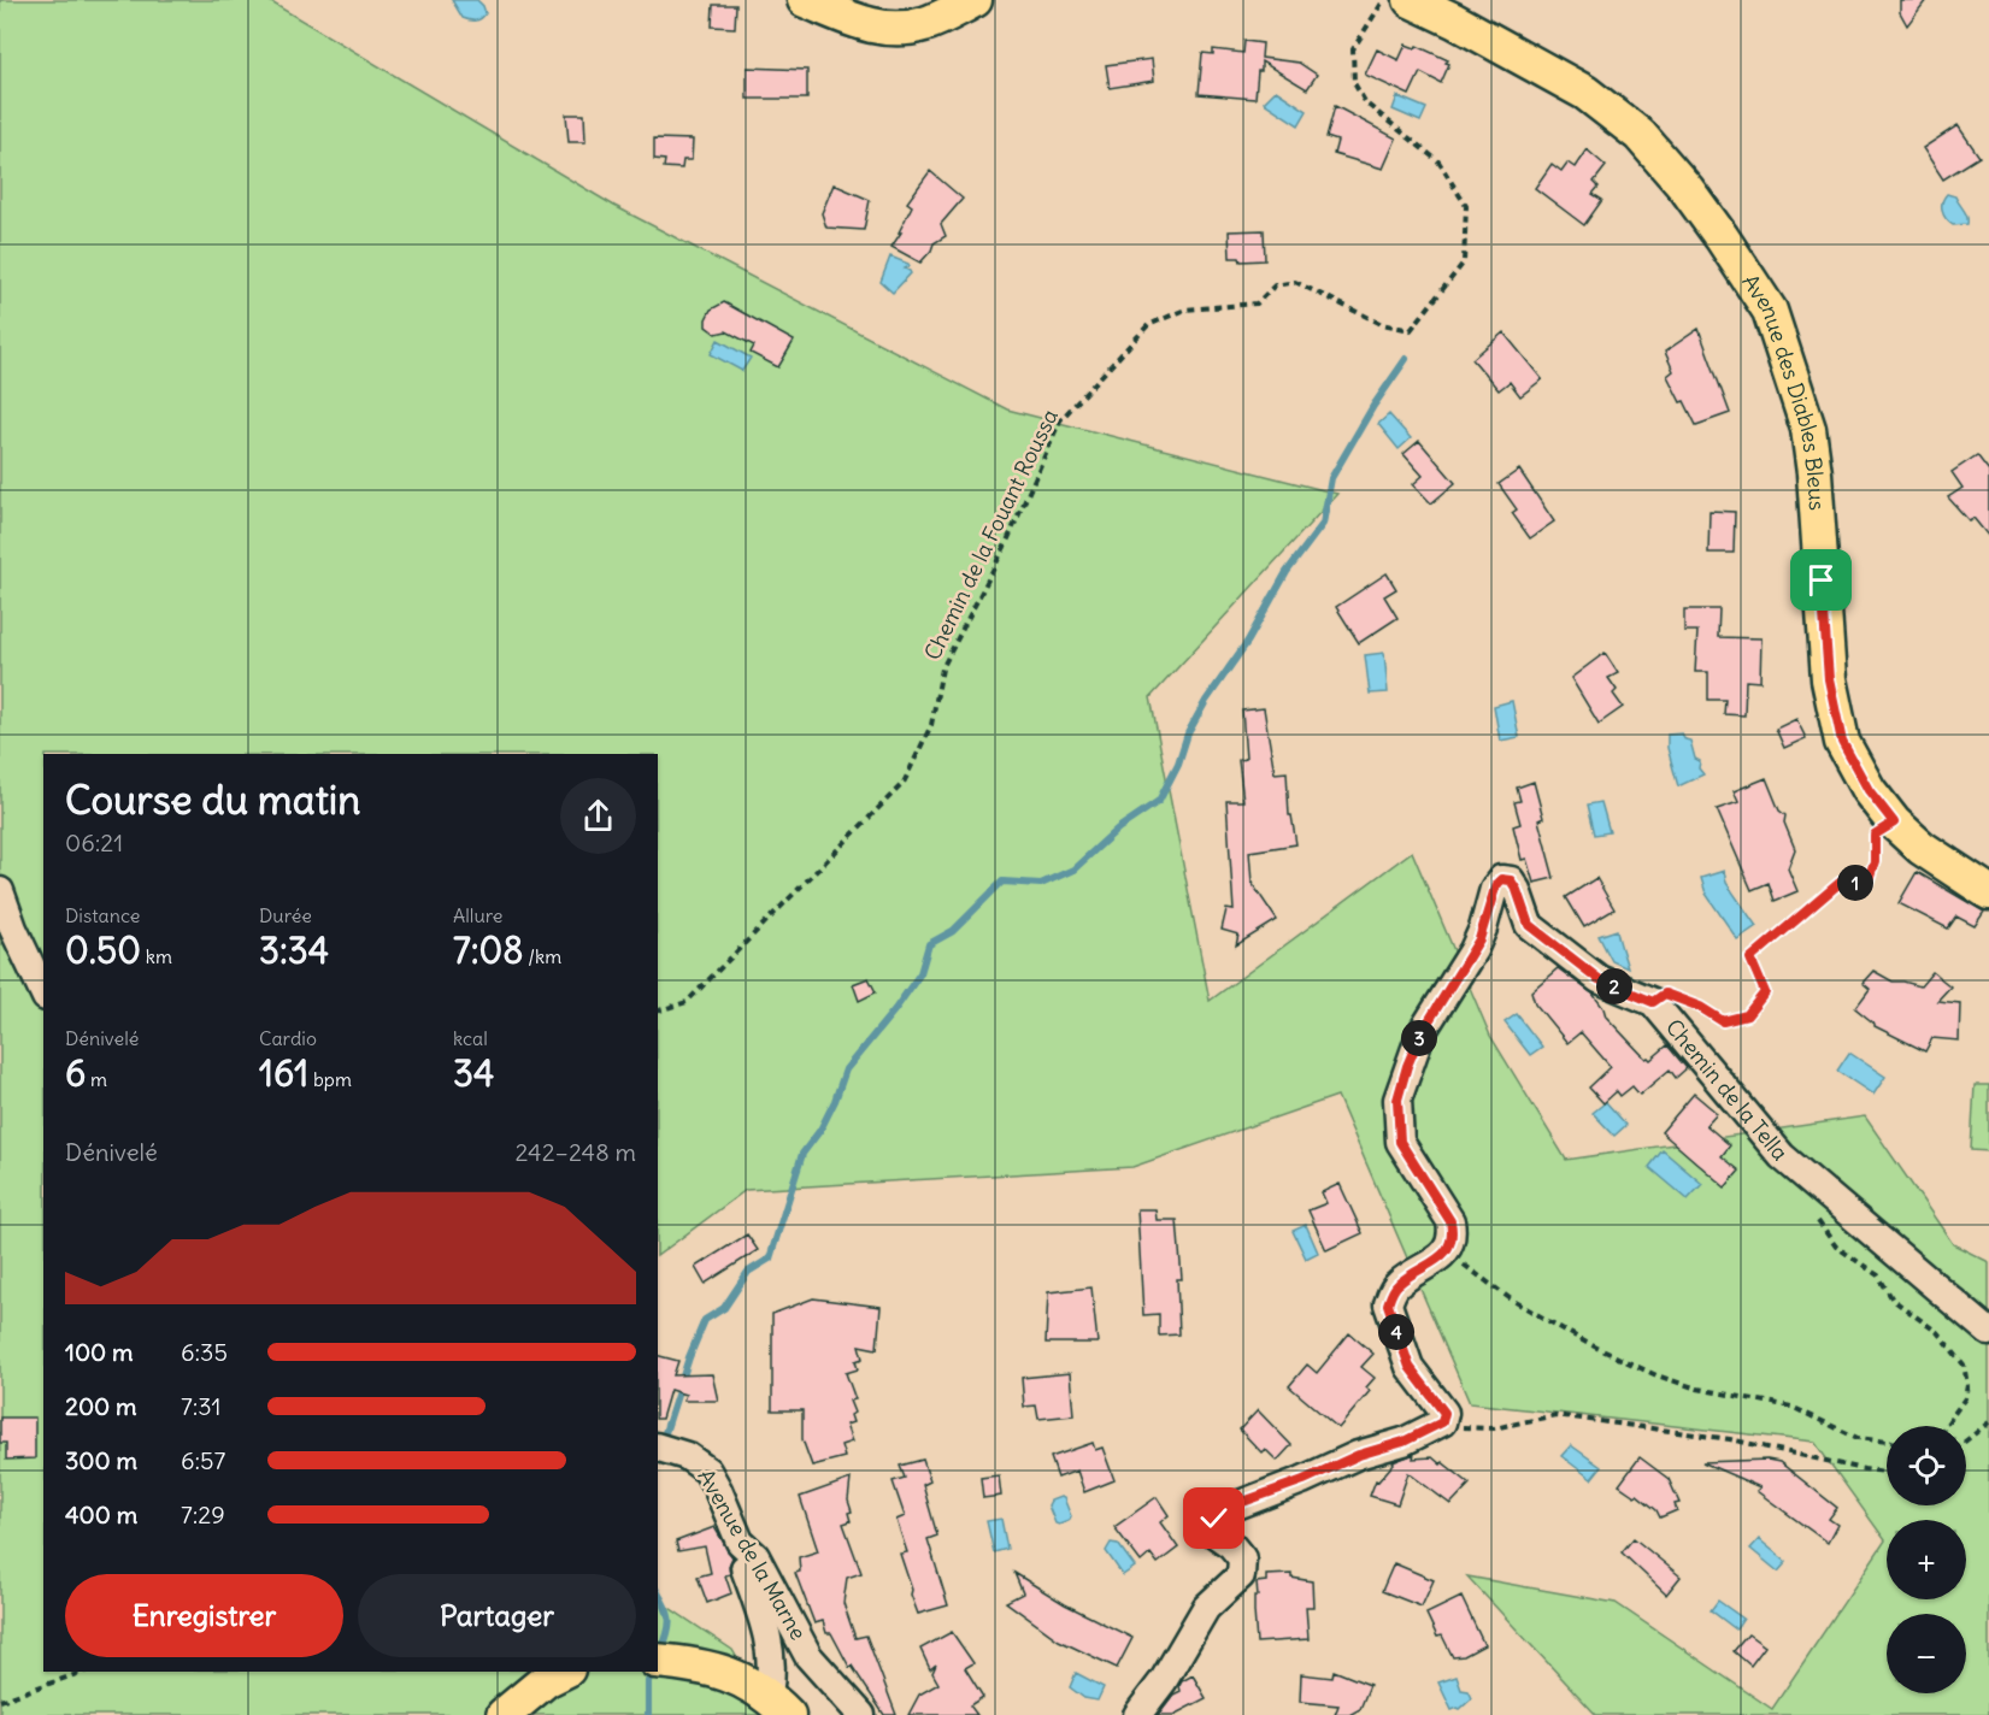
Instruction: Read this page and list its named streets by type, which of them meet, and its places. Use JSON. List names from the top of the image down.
{
  "streets": {
    "main road": ["Avenue des Diables Bleus"],
    "street": ["Chemin de la Tella", "Avenue de la Marne"],
    "path": ["Chemin de la Fouant Roussa"]
  },
  "page": {
    "heading": ["Course du matin", "06:21"],
    "pins": [
      "1",
      "2",
      "3",
      "4"
    ],
    "stats": [
      ["Distance", "0.50 km"],
      ["Durée", "3:34"],
      ["Allure", "7:08 /km"],
      ["Dénivelé", "6 m"],
      ["Cardio", "161 bpm"],
      ["kcal", "34"]
    ],
    "chart": ["Dénivelé", "242–248 m"],
    "list": [
      {
        "name": "100 m",
        "note": "6:35"
      },
      {
        "name": "200 m",
        "note": "7:31"
      },
      {
        "name": "300 m",
        "note": "6:57"
      },
      {
        "name": "400 m",
        "note": "7:29"
      }
    ],
    "map_buttons": ["+", "−"],
    "buttons": ["Enregistrer", "Partager"]
  }
}
